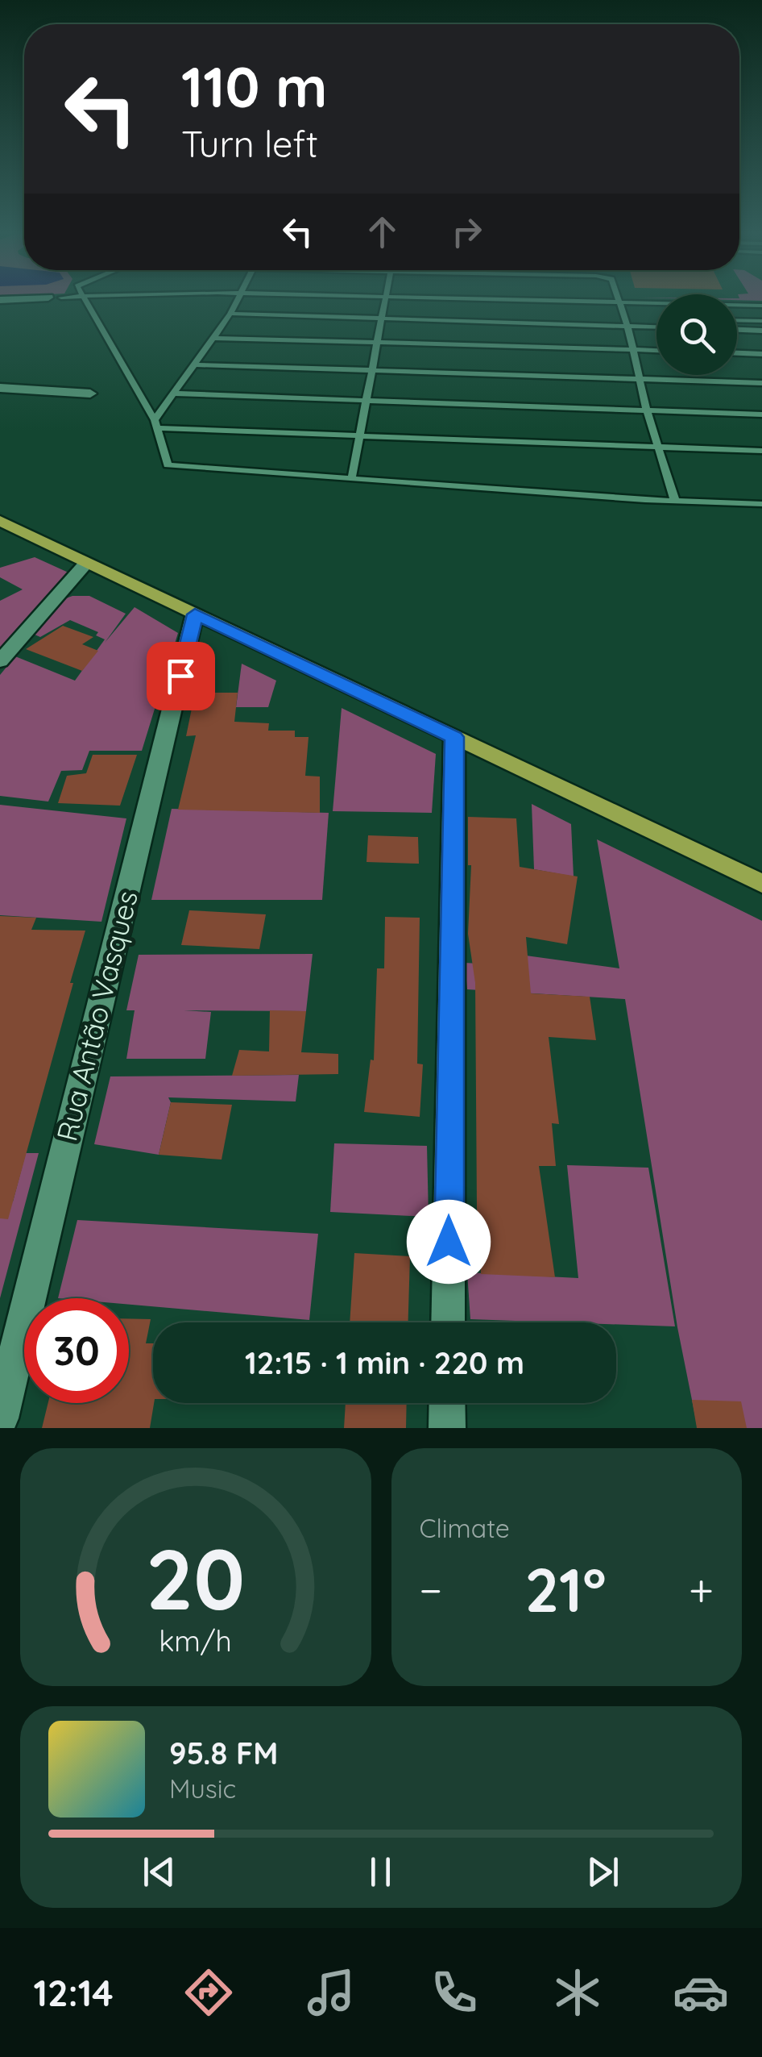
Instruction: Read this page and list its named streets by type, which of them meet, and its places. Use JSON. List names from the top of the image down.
{
  "streets": {
    "street": ["Rua Antão Vasques"]
  },
  "page": {
    "turn": ["110 m", "Turn left"],
    "limit": "30",
    "trip": "12:15 · 1 min · 220 m",
    "tile": "Climate",
    "heat": ["−", "21°", "+"],
    "song": ["95.8 FM", "Music"],
    "tabs": "12:14",
    "gauge": ["20", "km/h"]
  }
}
